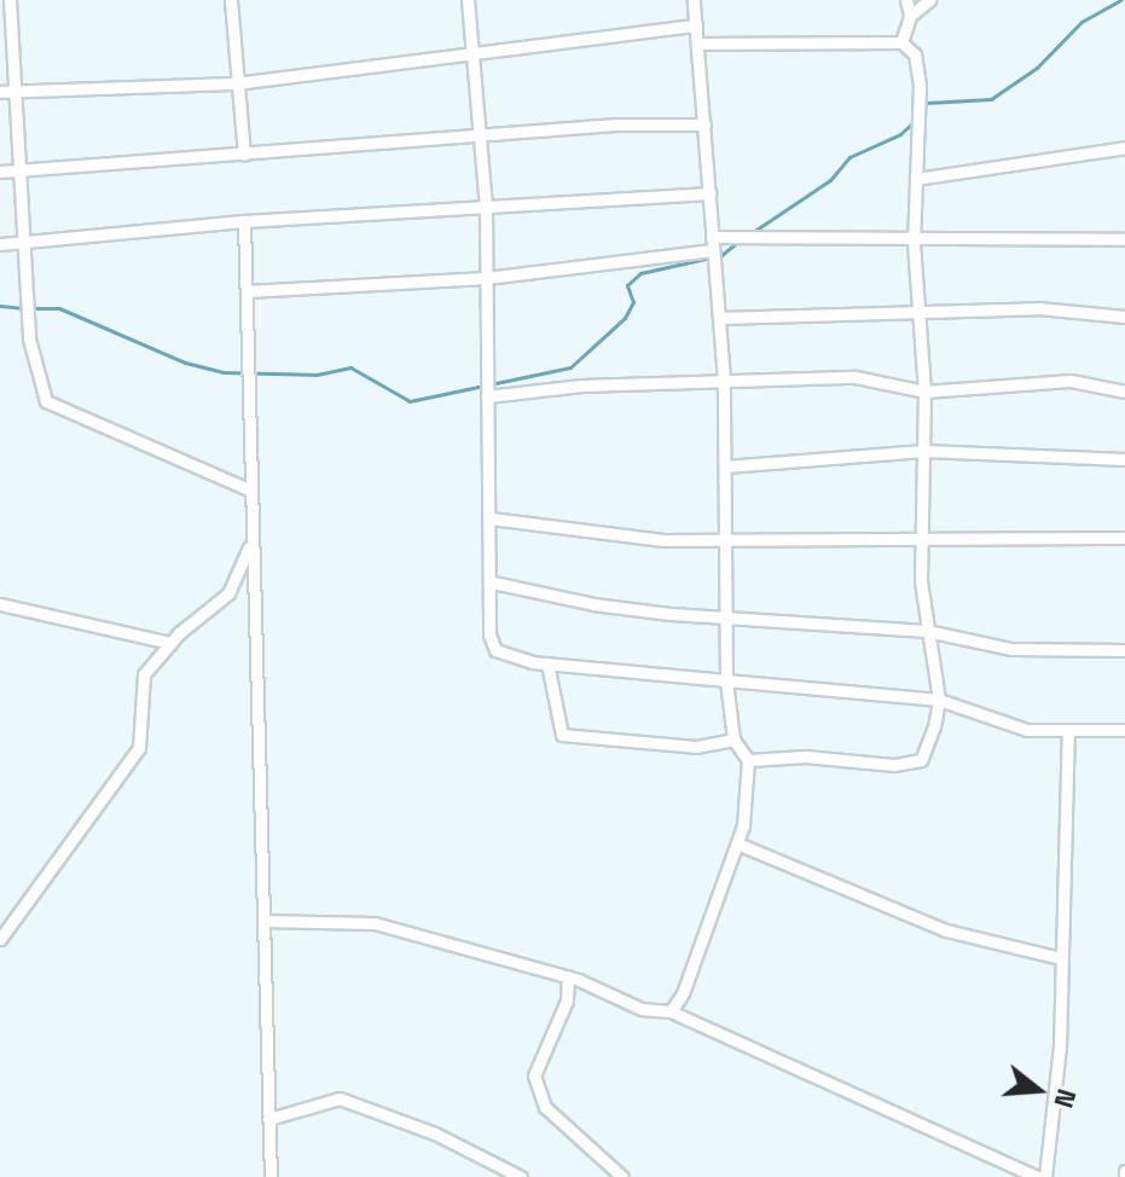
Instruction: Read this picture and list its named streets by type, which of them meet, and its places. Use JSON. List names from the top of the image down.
{
  "north": "right"
}
